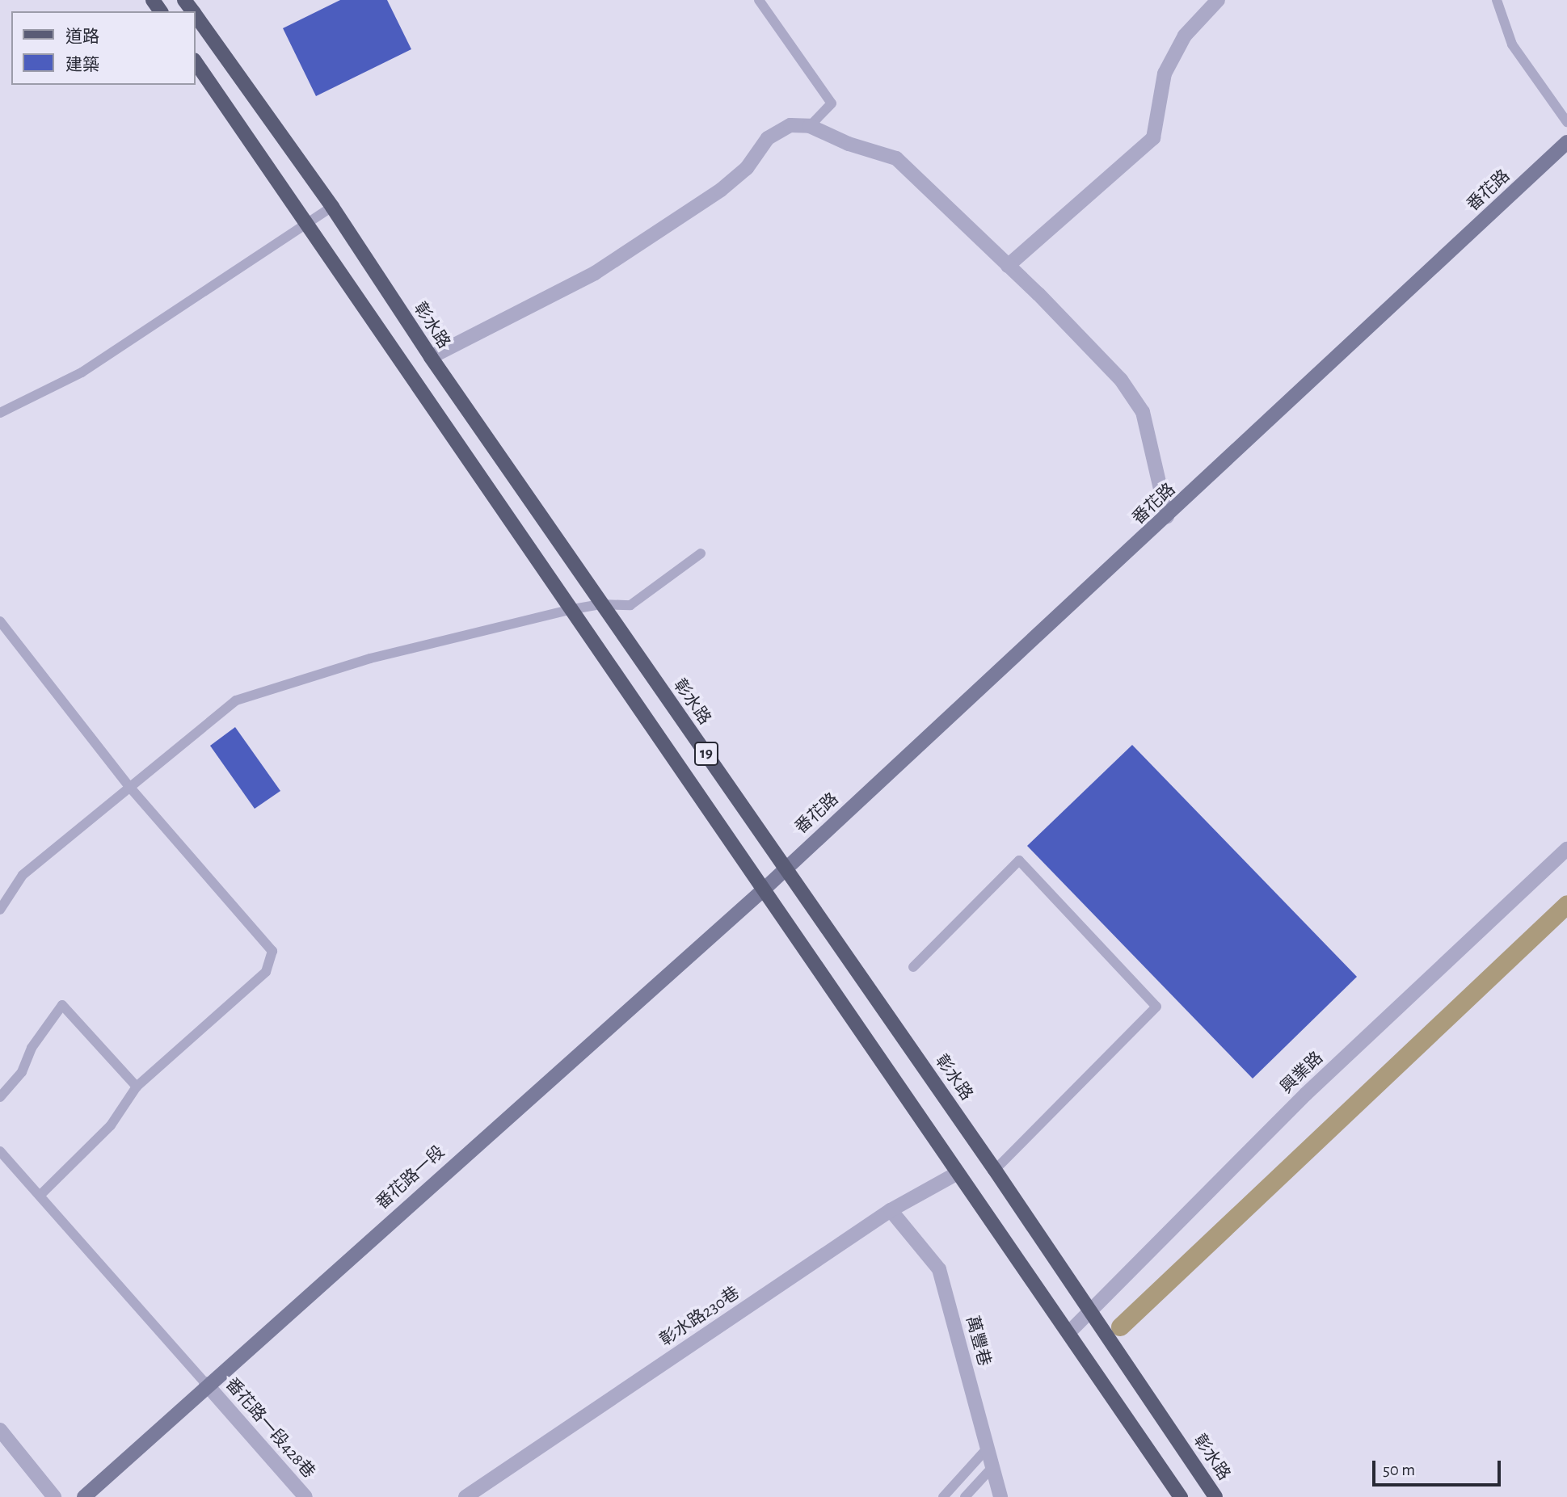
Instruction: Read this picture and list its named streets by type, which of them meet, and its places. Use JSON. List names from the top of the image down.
{
  "streets": {
    "main road": [
      "番花路",
      "彰水路",
      "19",
      "番花路一段"
    ],
    "street": [
      "興業路",
      "彰水路230巷",
      "萬豐巷",
      "番花路一段428巷"
    ]
  },
  "crossings": [
    ["番花路", "彰水路"],
    ["番花路", "19"],
    ["番花路", "番花路一段"],
    ["彰水路", "興業路"],
    ["19", "興業路"],
    ["19", "番花路一段"],
    ["19", "彰水路230巷"],
    ["番花路一段", "番花路一段428巷"],
    ["彰水路230巷", "萬豐巷"]
  ],
  "legend": ["道路", "建築"],
  "scale_bar": "50 m"
}
